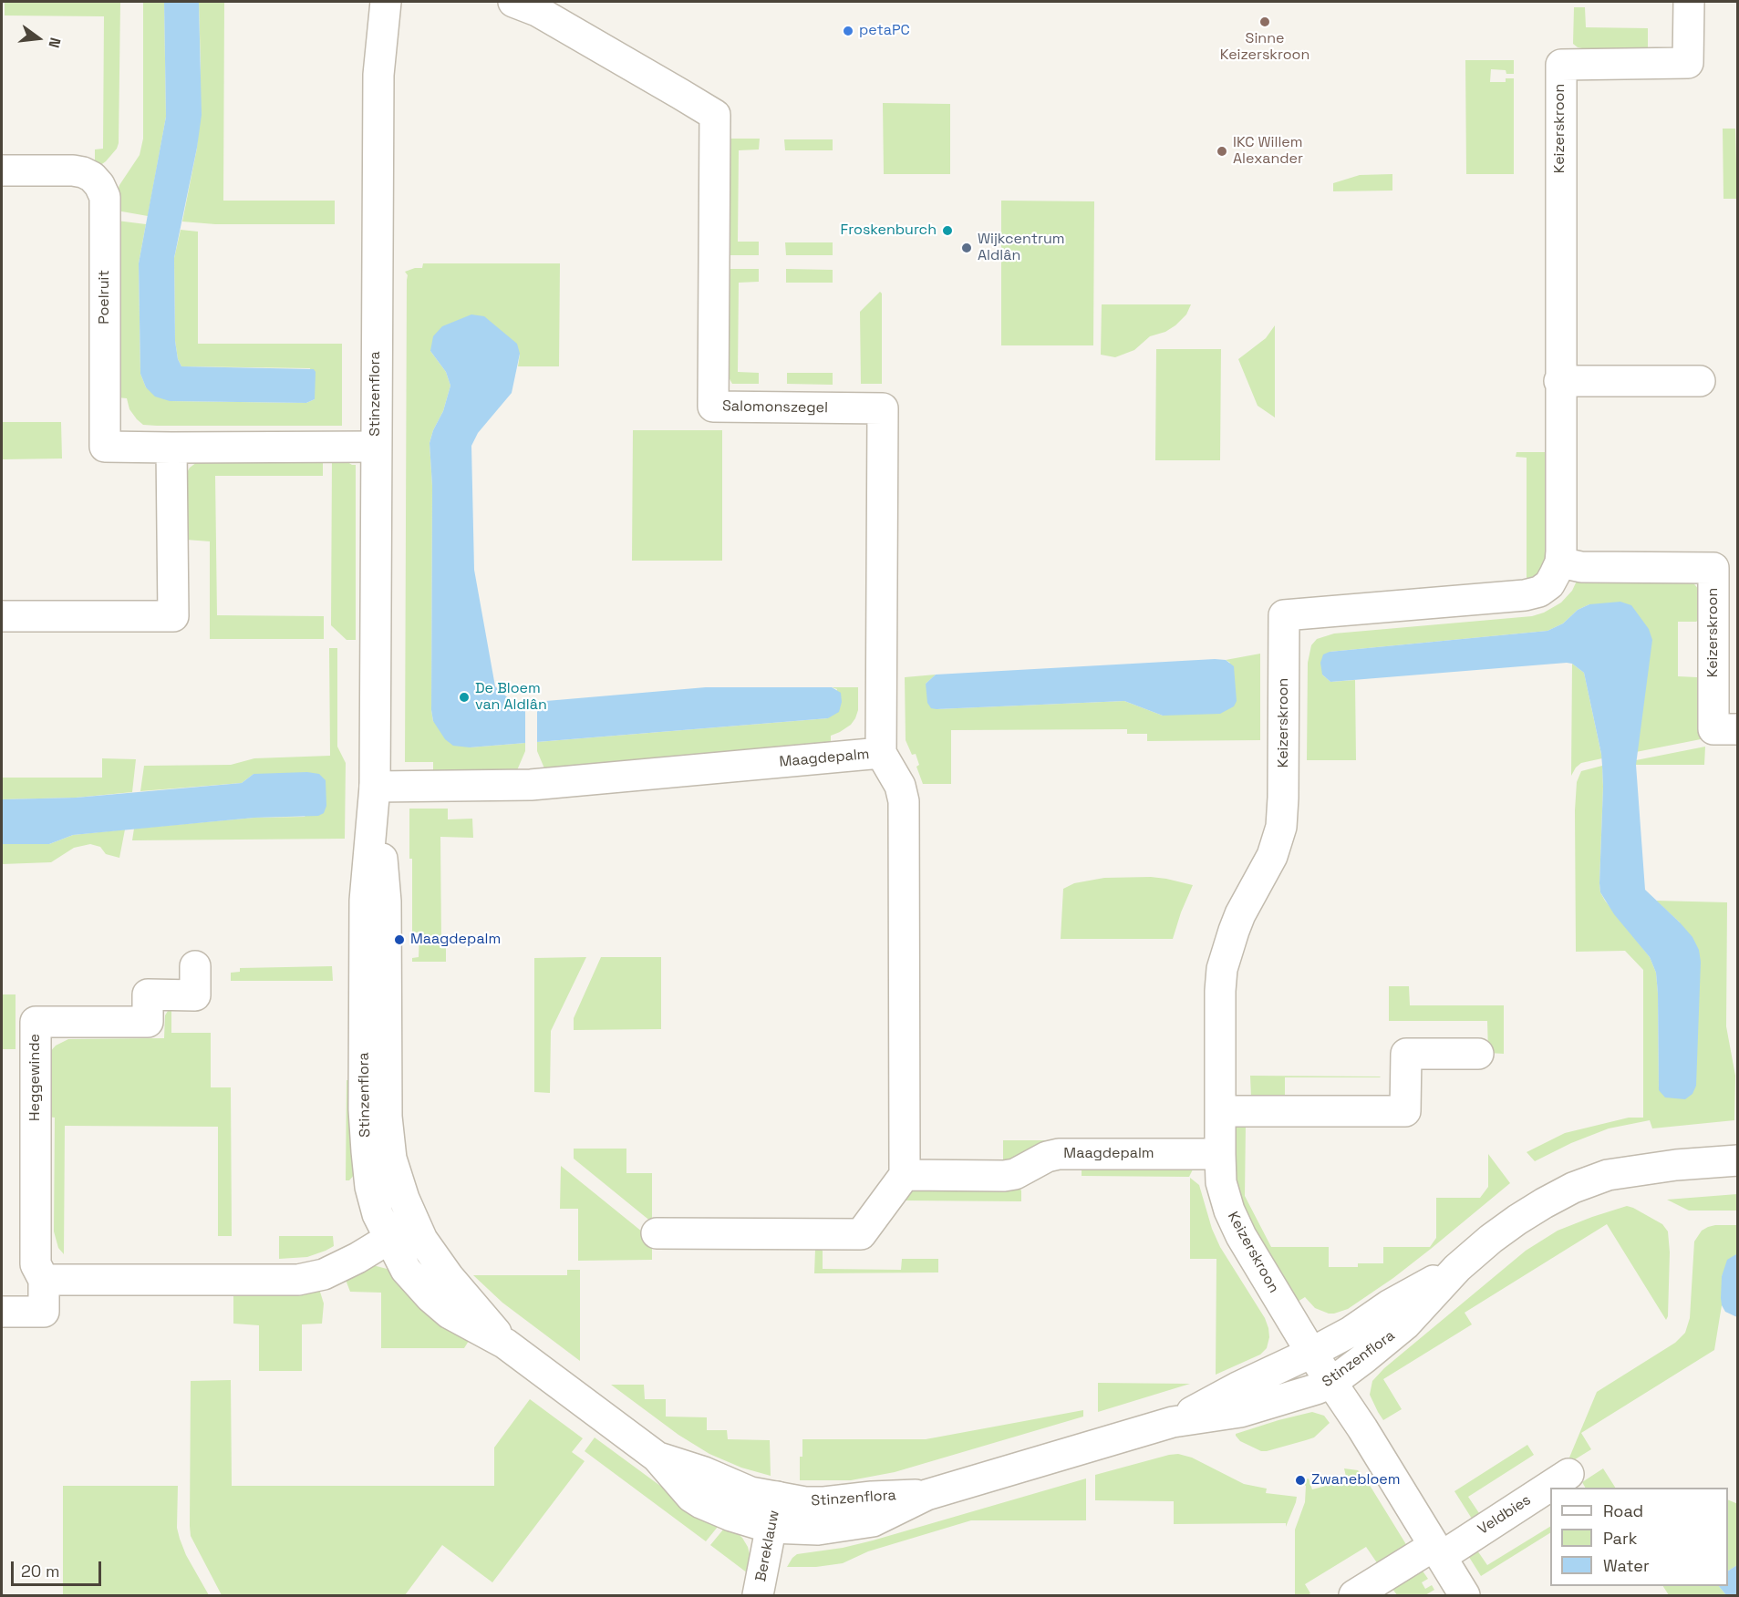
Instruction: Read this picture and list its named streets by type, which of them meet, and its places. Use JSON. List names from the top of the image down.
{
  "streets": {
    "street": [
      "Keizerskroon",
      "Poelruit",
      "Stinzenflora",
      "Salomonszegel",
      "Maagdepalm",
      "Heggewinde",
      "Veldbies",
      "Bereklauw"
    ]
  },
  "crossings": [
    ["Keizerskroon", "Stinzenflora"],
    ["Keizerskroon", "Maagdepalm"],
    ["Poelruit", "Stinzenflora"],
    ["Stinzenflora", "Maagdepalm"],
    ["Stinzenflora", "Bereklauw"],
    ["Salomonszegel", "Maagdepalm"]
  ],
  "places": [
    "Sinne Keizerskroon",
    "petaPC",
    "IKC Willem Alexander",
    "Froskenburch",
    "Wijkcentrum Aldlân",
    "De Bloem van Aldlân",
    "Maagdepalm",
    "Zwanebloem"
  ],
  "legend": ["Road", "Park", "Water"],
  "scale_bar": "20 m",
  "north": "right"
}
